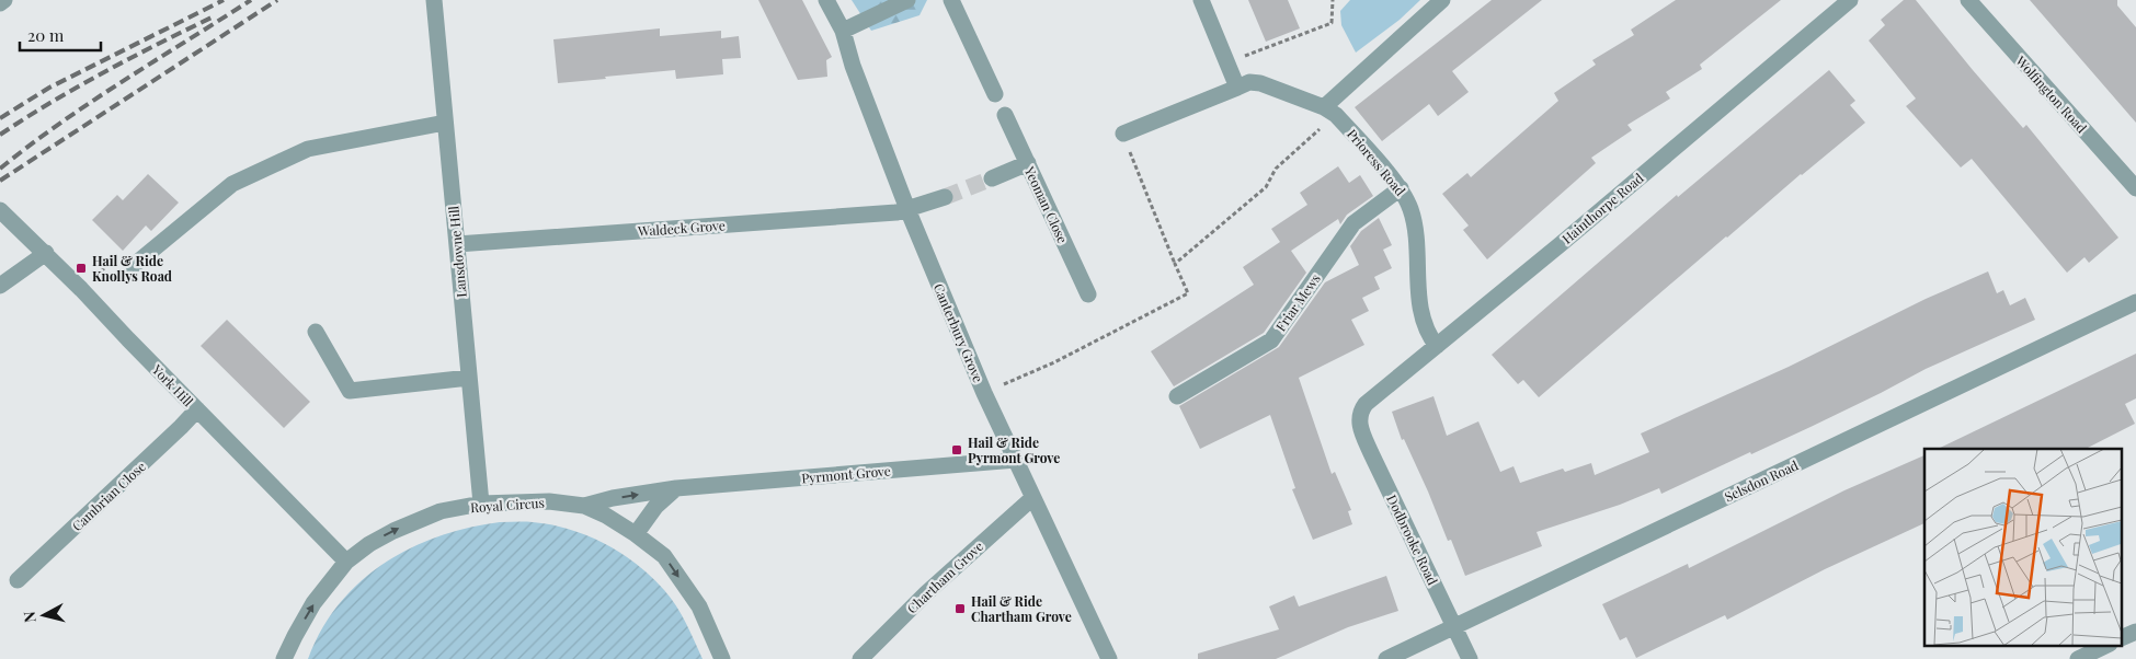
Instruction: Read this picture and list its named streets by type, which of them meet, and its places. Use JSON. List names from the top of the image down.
{
  "streets": {
    "street": [
      "Wolfington Road",
      "Prioress Road",
      "Yeoman Close",
      "Hainthorpe Road",
      "Waldeck Grove",
      "Lansdowne Hill",
      "Friar Mews",
      "Canterbury Grove",
      "York Hill",
      "Pyrmont Grove",
      "Selsdon Road",
      "Cambrian Close",
      "Royal Circus",
      "Dodbrooke Road",
      "Chartham Grove"
    ]
  },
  "crossings": [
    ["Prioress Road", "Hainthorpe Road"],
    ["Prioress Road", "Friar Mews"],
    ["Hainthorpe Road", "Dodbrooke Road"],
    ["Waldeck Grove", "Lansdowne Hill"],
    ["Waldeck Grove", "Canterbury Grove"],
    ["Lansdowne Hill", "Royal Circus"],
    ["Canterbury Grove", "Pyrmont Grove"],
    ["Canterbury Grove", "Chartham Grove"],
    ["York Hill", "Cambrian Close"],
    ["York Hill", "Royal Circus"],
    ["Pyrmont Grove", "Royal Circus"],
    ["Selsdon Road", "Dodbrooke Road"]
  ],
  "places": {
    "transit": ["Hail & Ride Knollys Road", "Hail & Ride Pyrmont Grove", "Hail & Ride Chartham Grove"]
  },
  "scale_bar": "20 m",
  "north": "left"
}
